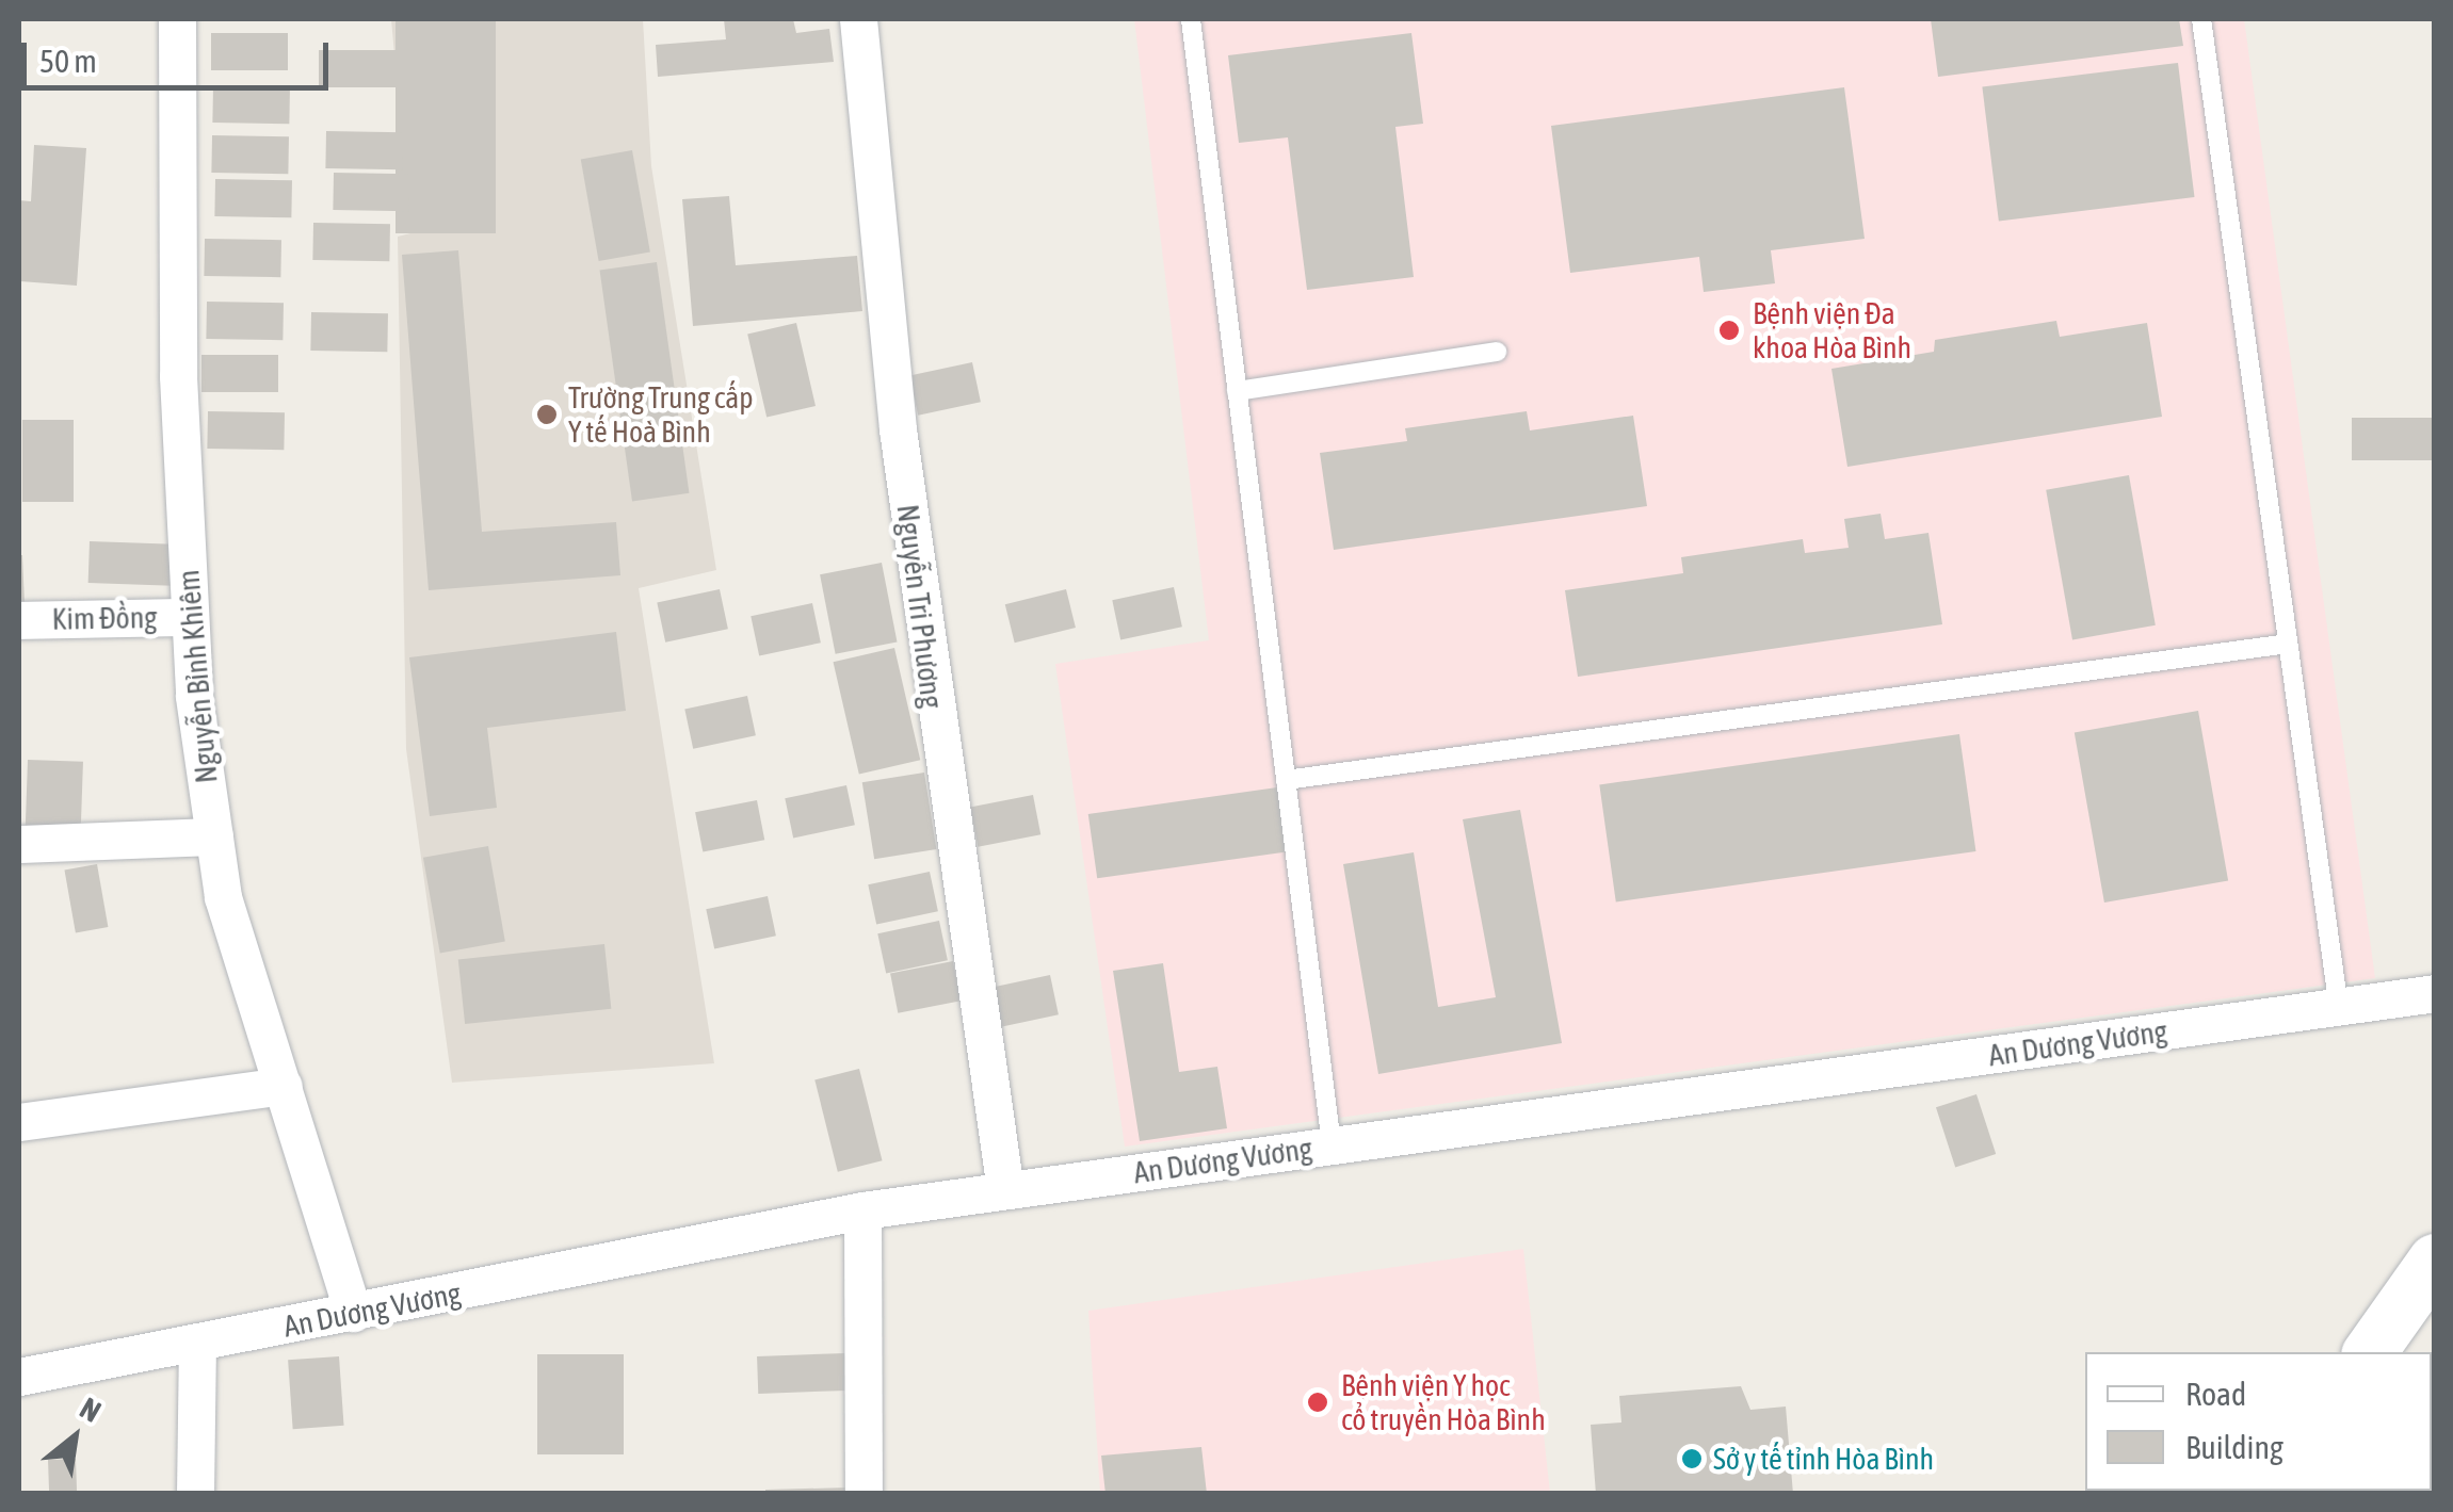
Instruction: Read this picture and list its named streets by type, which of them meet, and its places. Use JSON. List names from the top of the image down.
{
  "streets": {
    "street": [
      "Nguyễn Tri Phương",
      "Kim Đồng",
      "Nguyễn Bỉnh Khiêm",
      "An Dương Vương"
    ]
  },
  "crossings": [
    ["Nguyễn Tri Phương", "An Dương Vương"],
    ["Kim Đồng", "Nguyễn Bỉnh Khiêm"],
    ["Nguyễn Bỉnh Khiêm", "An Dương Vương"]
  ],
  "places": [
    "Bệnh viện Đa khoa Hòa Bình",
    "Trường Trung cấp Y tế Hoà Bình",
    "Bệnh viện Y học cổ truyền Hòa Bình",
    "Sở y tế tỉnh Hòa Bình"
  ],
  "legend": ["Road", "Building"],
  "scale_bar": "50 m",
  "north": "top right"
}
